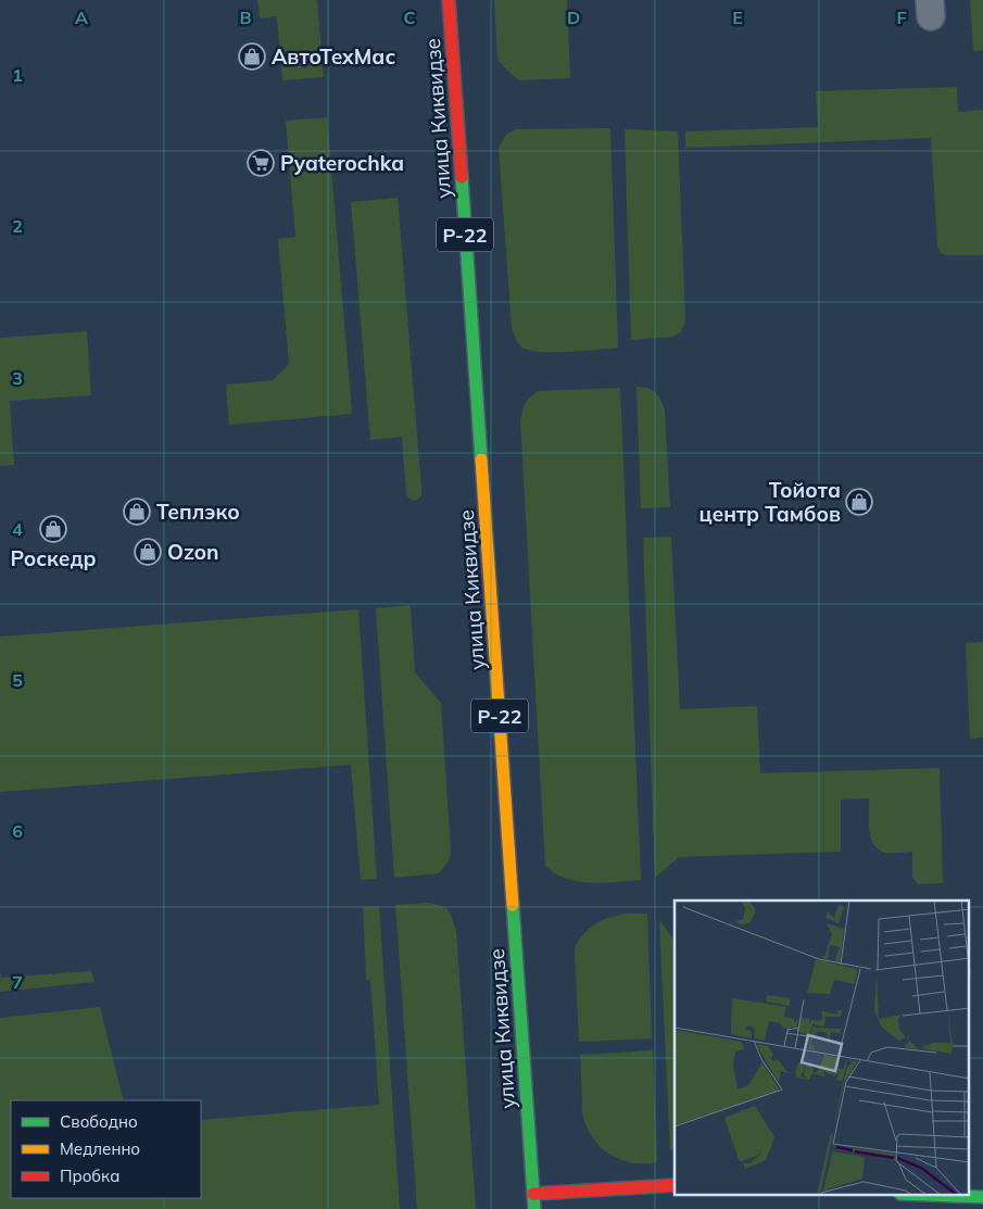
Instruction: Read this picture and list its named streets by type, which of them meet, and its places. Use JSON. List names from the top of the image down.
{
  "streets": {
    "main road": ["улица Киквидзе", "Р-22"]
  },
  "places": {
    "shop": [
      "АвтоТехМас",
      "Тойота центр Тамбов",
      "Теплэко",
      "Роскедр",
      "Ozon"
    ],
    "supermarket": ["Pyaterochka"]
  },
  "legend": ["Свободно", "Медленно", "Пробка"],
  "grid": {
    "columns": [
      "A",
      "B",
      "C",
      "D",
      "E",
      "F"
    ],
    "rows": [
      "1",
      "2",
      "3",
      "4",
      "5",
      "6",
      "7"
    ]
  }
}
